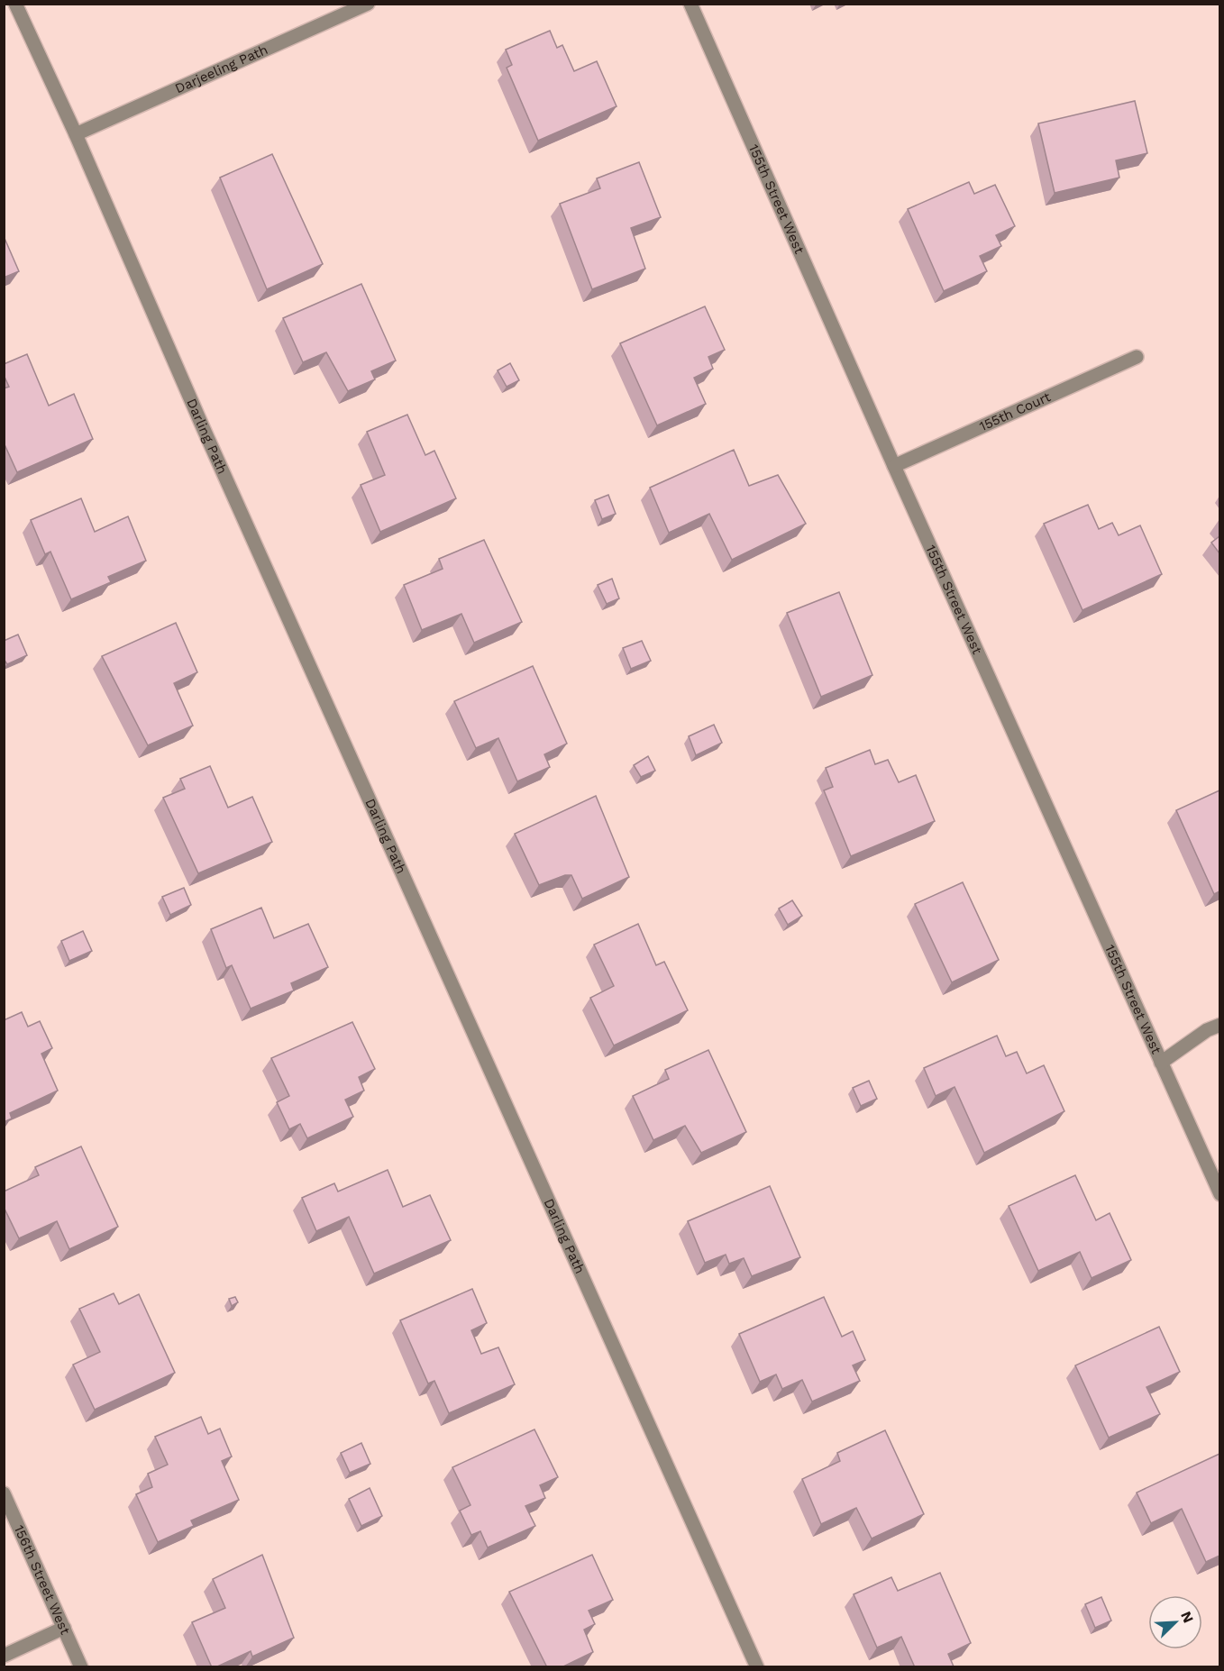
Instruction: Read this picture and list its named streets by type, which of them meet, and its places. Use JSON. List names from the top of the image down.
{
  "streets": {
    "street": [
      "Darjeeling Path",
      "155th Street West",
      "155th Court",
      "Darling Path",
      "156th Street West"
    ]
  },
  "crossings": [
    ["Darjeeling Path", "Darling Path"],
    ["155th Street West", "155th Court"]
  ],
  "north": "top right"
}
